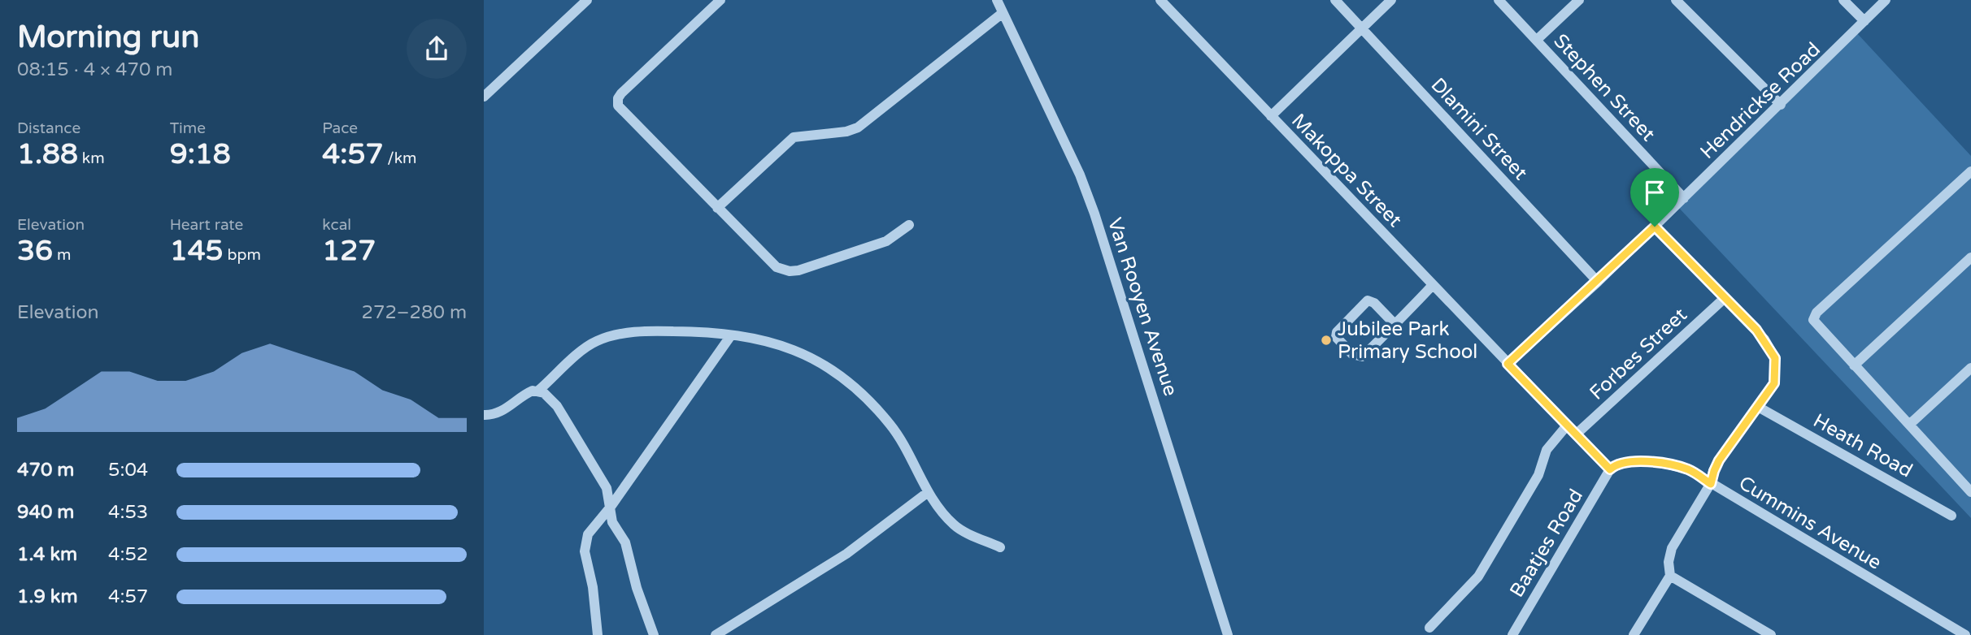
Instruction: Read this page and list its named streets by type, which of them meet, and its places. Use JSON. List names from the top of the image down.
{
  "streets": {
    "street": [
      "Stephen Street",
      "Hendrickse Road",
      "Dlamini Street",
      "Makoppa Street",
      "Van Rooyen Avenue",
      "Forbes Street",
      "Heath Road",
      "Cummins Avenue",
      "Baatjes Road"
    ]
  },
  "crossings": [
    ["Stephen Street", "Hendrickse Road"],
    ["Hendrickse Road", "Dlamini Street"],
    ["Hendrickse Road", "Makoppa Street"],
    ["Cummins Avenue", "Baatjes Road"]
  ],
  "places": ["Jubilee Park Primary School"],
  "page": {
    "heading": ["Morning run", "08:15 · 4 × 470 m"],
    "stats": [
      ["Distance", "1.88 km"],
      ["Time", "9:18"],
      ["Pace", "4:57 /km"],
      ["Elevation", "36 m"],
      ["Heart rate", "145 bpm"],
      ["kcal", "127"]
    ],
    "chart": ["Elevation", "272–280 m"],
    "list": [
      {
        "name": "470 m",
        "note": "5:04"
      },
      {
        "name": "940 m",
        "note": "4:53"
      },
      {
        "name": "1.4 km",
        "note": "4:52"
      },
      {
        "name": "1.9 km",
        "note": "4:57"
      }
    ]
  }
}
